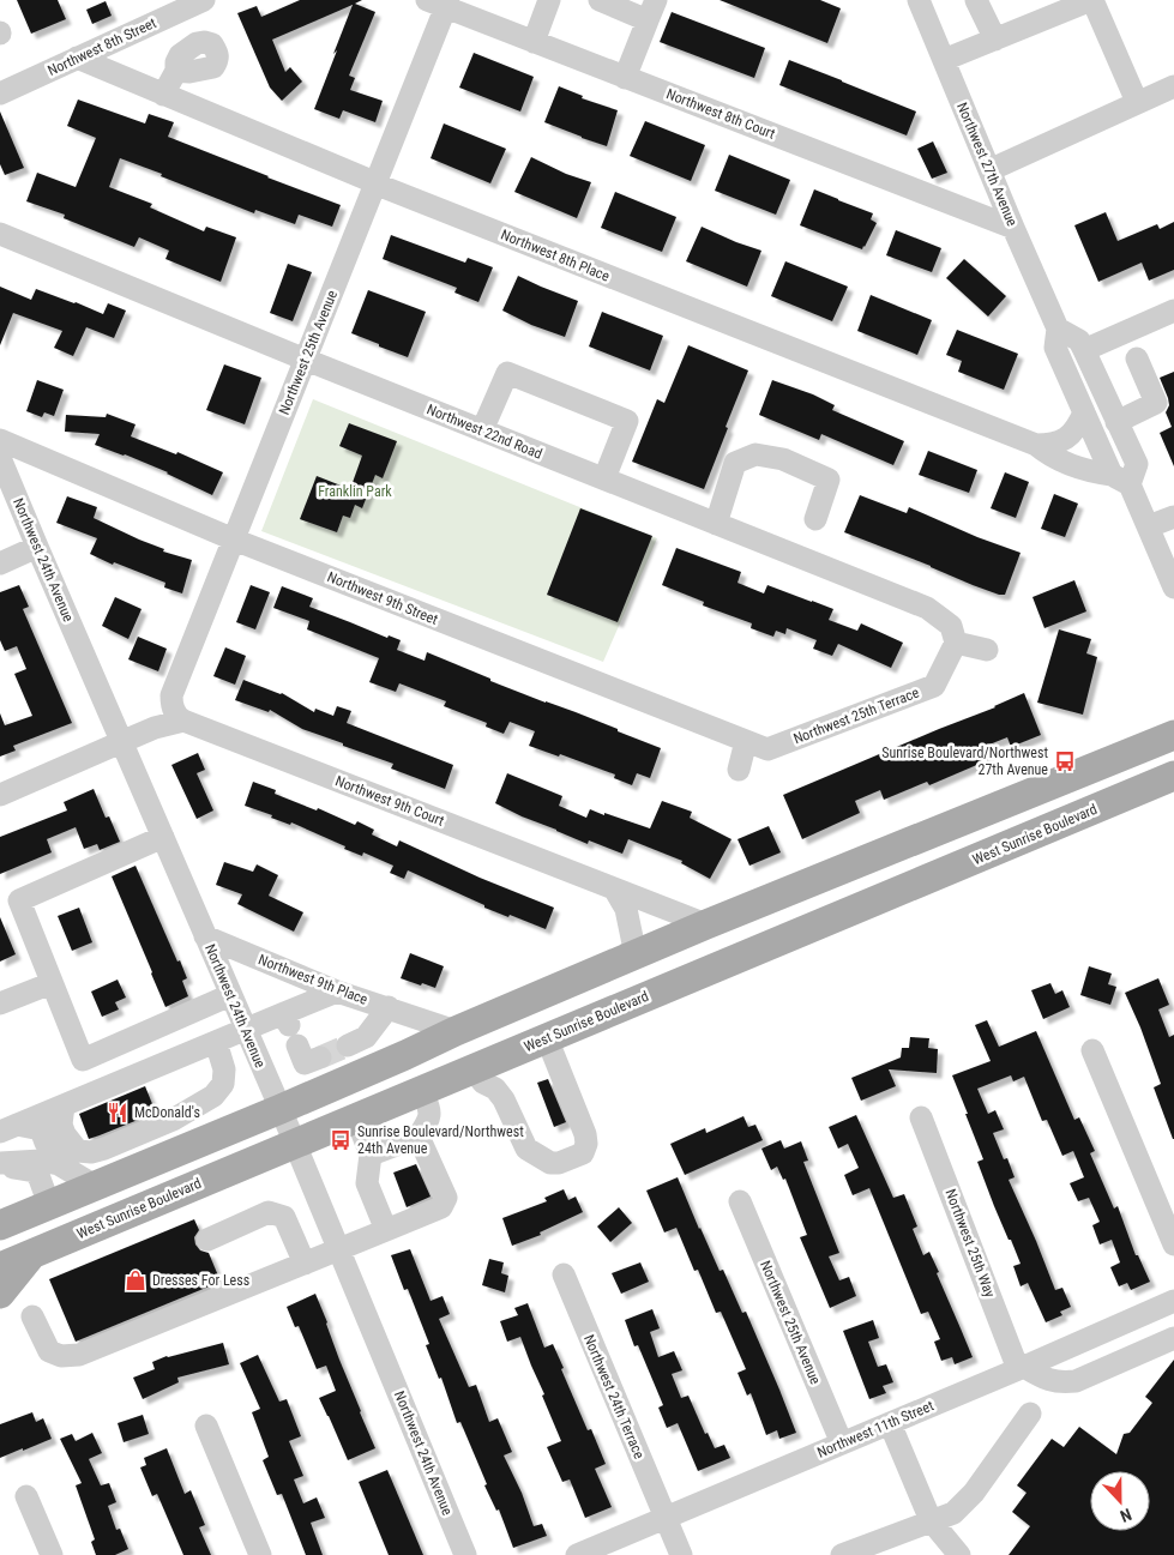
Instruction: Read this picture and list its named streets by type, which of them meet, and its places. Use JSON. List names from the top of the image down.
{
  "streets": {
    "main road": ["West Sunrise Boulevard"],
    "street": [
      "Northwest 8th Street",
      "Northwest 8th Court",
      "Northwest 27th Avenue",
      "Northwest 8th Place",
      "Northwest 25th Avenue",
      "Northwest 22nd Road",
      "Northwest 24th Avenue",
      "Northwest 9th Street",
      "Northwest 25th Terrace",
      "Northwest 9th Court",
      "Northwest 9th Place",
      "Northwest 25th Way",
      "Northwest 24th Terrace",
      "Northwest 11th Street"
    ]
  },
  "crossings": [
    ["Northwest 8th Street", "Northwest 8th Place"],
    ["Northwest 8th Court", "Northwest 27th Avenue"],
    ["Northwest 8th Court", "Northwest 25th Avenue"],
    ["Northwest 27th Avenue", "Northwest 8th Place"],
    ["Northwest 8th Place", "Northwest 25th Avenue"],
    ["Northwest 25th Avenue", "Northwest 22nd Road"],
    ["Northwest 25th Avenue", "Northwest 9th Street"],
    ["Northwest 25th Avenue", "Northwest 9th Court"],
    ["Northwest 25th Avenue", "Northwest 11th Street"],
    ["Northwest 22nd Road", "Northwest 25th Terrace"],
    ["Northwest 24th Avenue", "West Sunrise Boulevard"],
    ["Northwest 24th Avenue", "Northwest 9th Place"],
    ["Northwest 9th Street", "Northwest 25th Terrace"],
    ["Northwest 25th Way", "Northwest 11th Street"],
    ["Northwest 24th Terrace", "Northwest 11th Street"]
  ],
  "parks": ["Franklin Park"],
  "places": {
    "bus stop": ["Sunrise Boulevard/Northwest 27th Avenue", "Sunrise Boulevard/Northwest 24th Avenue"],
    "restaurant": ["McDonald's"],
    "shop": ["Dresses For Less"]
  },
  "north": "bottom"
}
